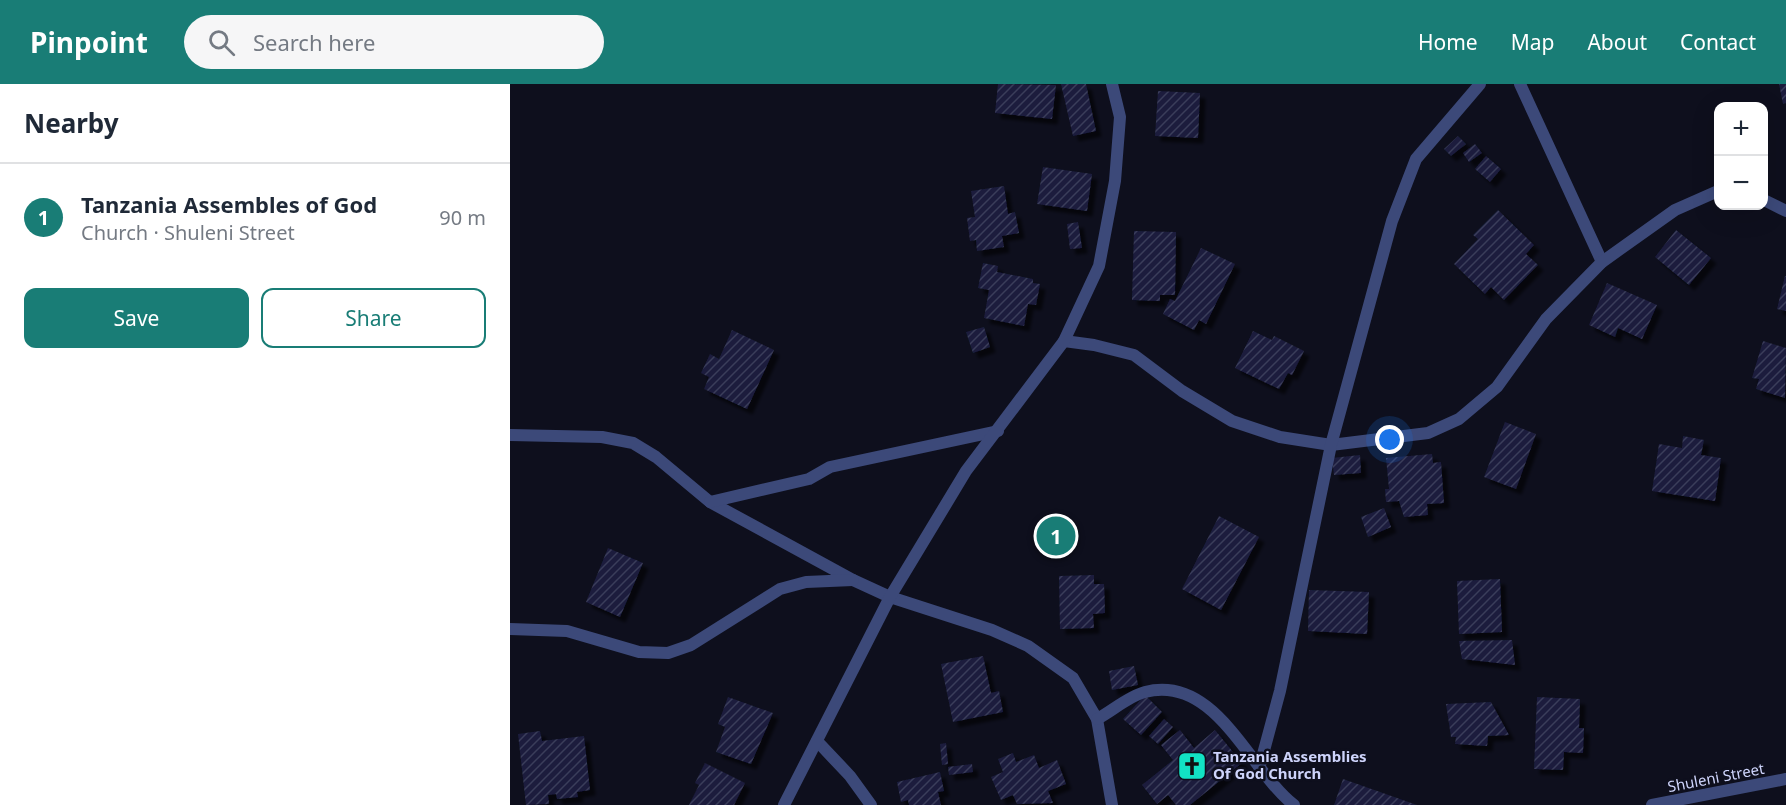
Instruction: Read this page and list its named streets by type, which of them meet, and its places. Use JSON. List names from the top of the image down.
{
  "streets": {
    "street": ["Shuleni Street"]
  },
  "places": {
    "church": ["Tanzania Assemblies Of God Church"]
  },
  "page": {
    "header": "Pinpoint",
    "search": "Search here",
    "nav": [
      "Home",
      "Map",
      "About",
      "Contact"
    ],
    "heading": "Nearby",
    "map_buttons": ["+", "−"],
    "list": [
      {
        "mark": "1",
        "name": "Tanzania Assembles of God",
        "note": "Church · Shuleni Street",
        "value": "90 m"
      }
    ],
    "buttons": ["Save", "Share"],
    "pins": "1"
  }
}
